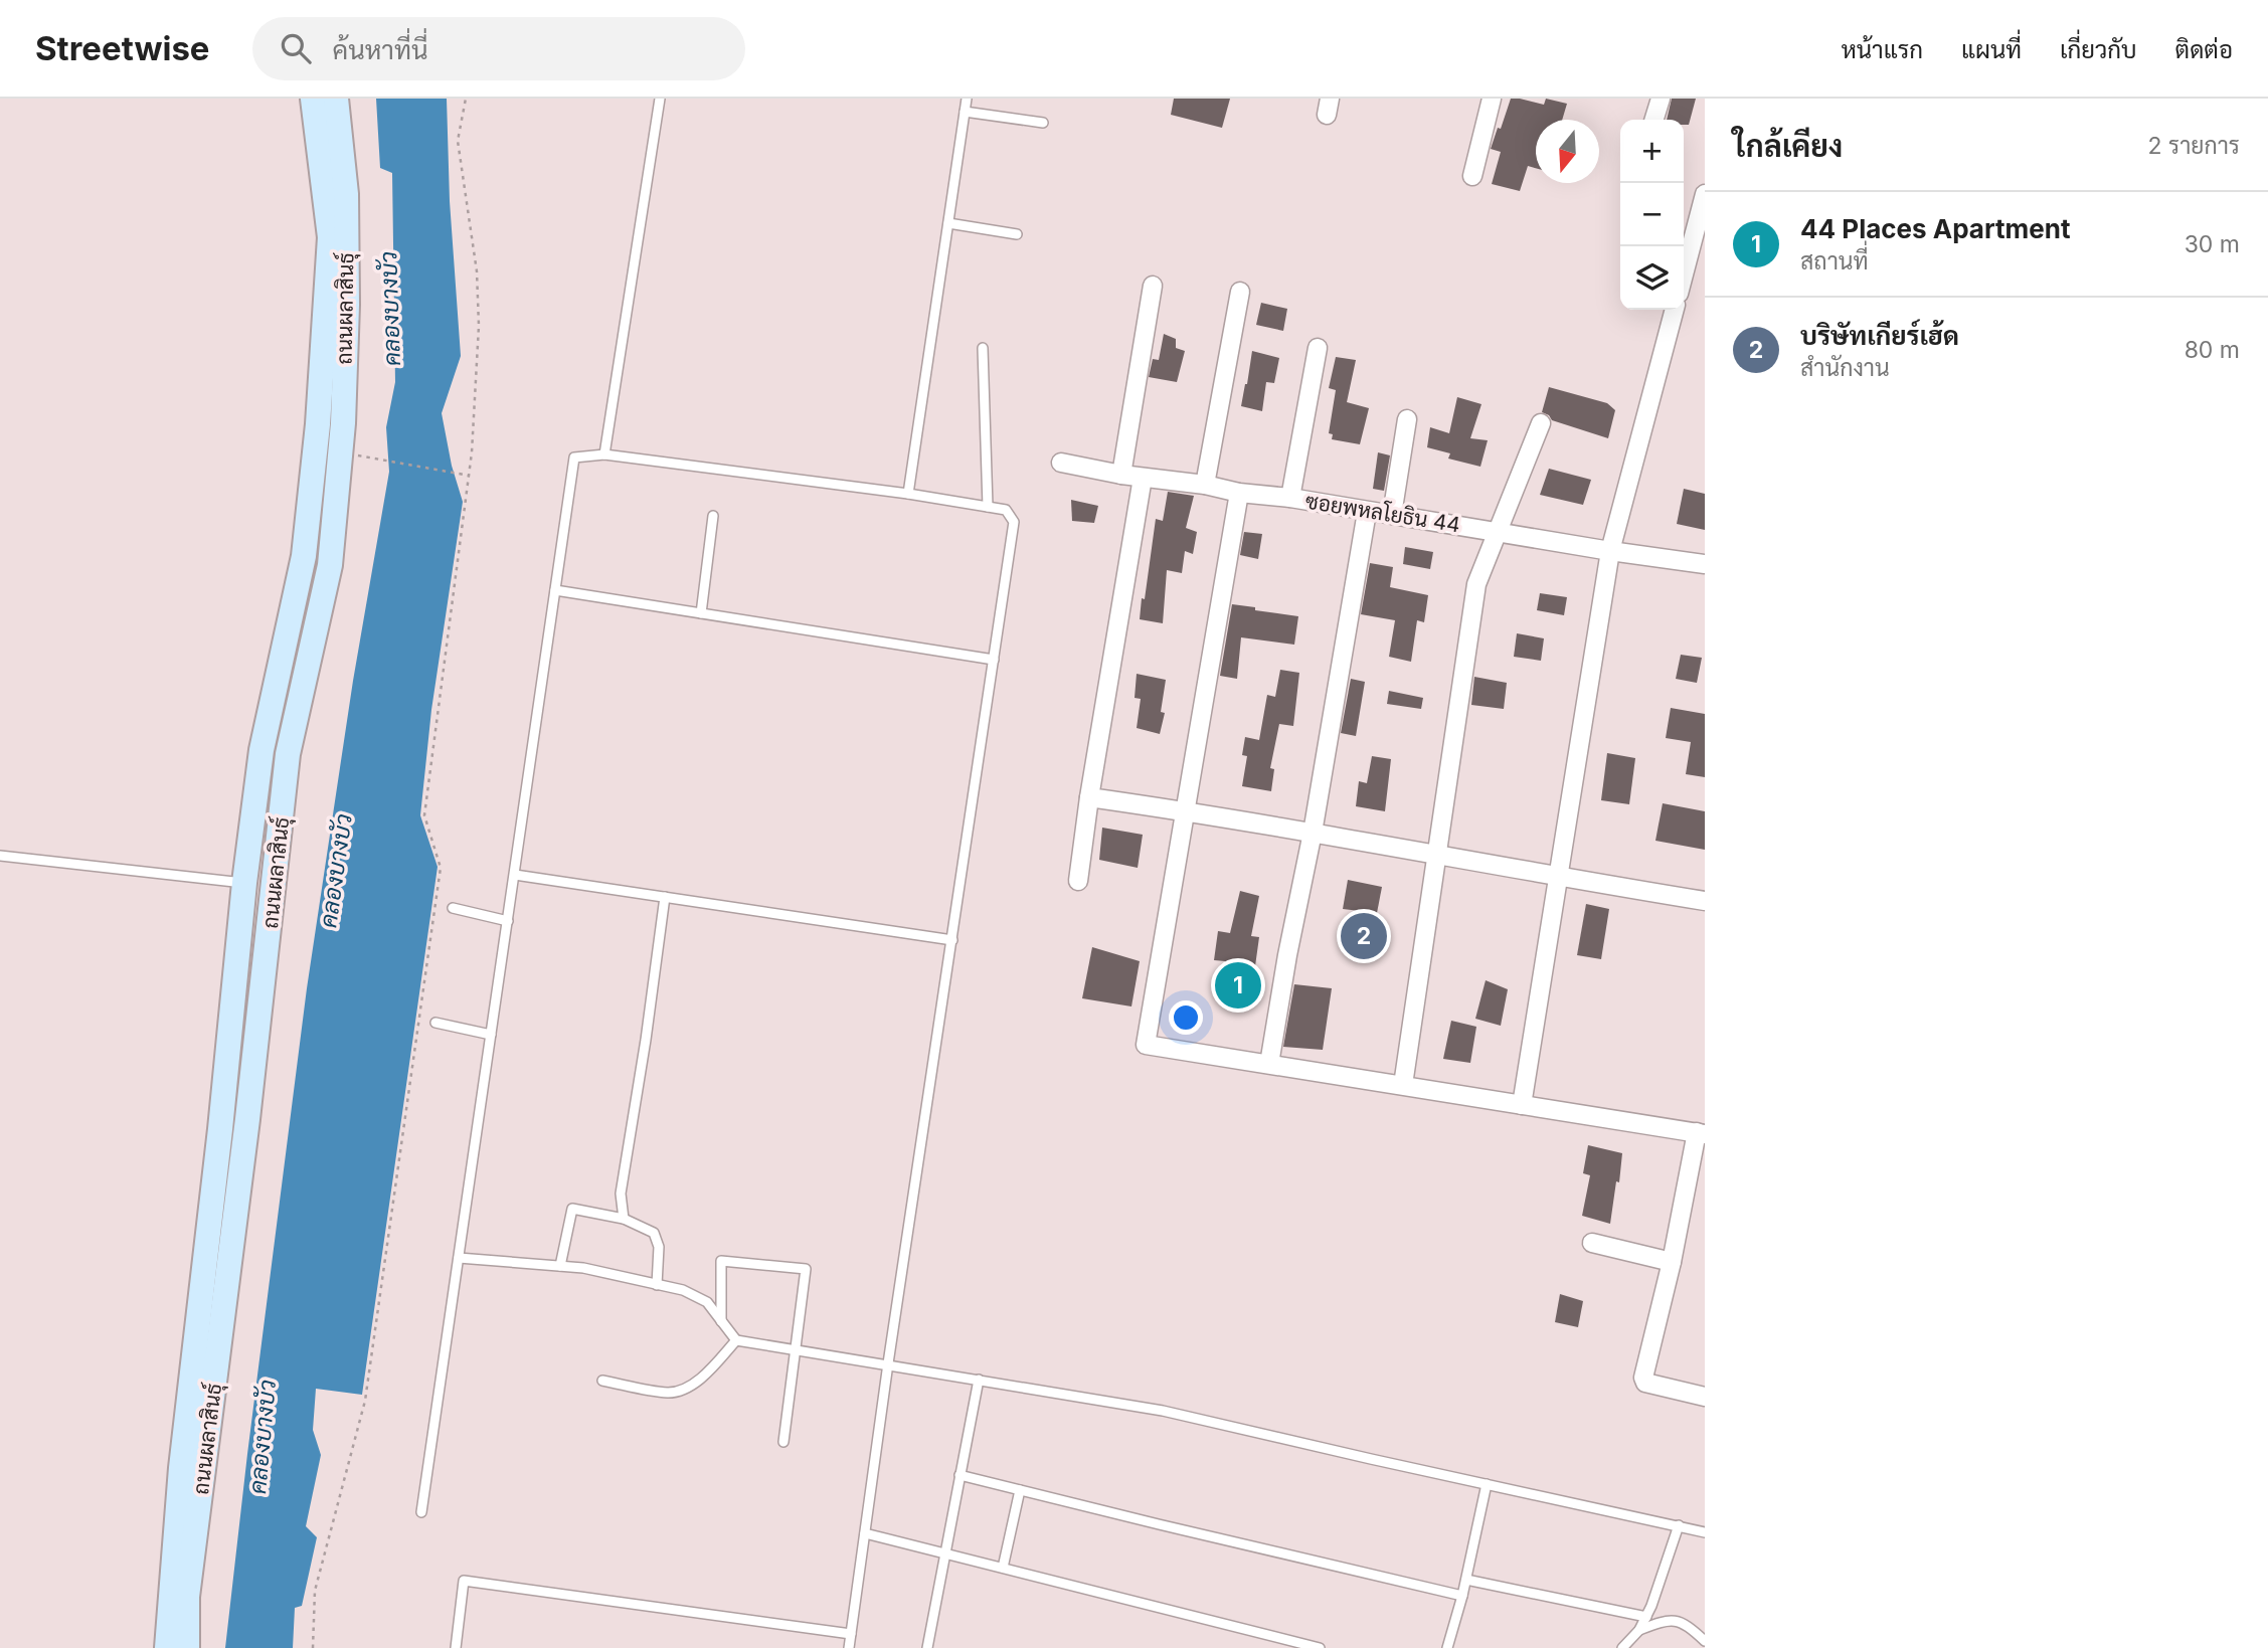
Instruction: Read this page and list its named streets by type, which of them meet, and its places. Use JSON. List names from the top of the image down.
{
  "streets": {
    "main road": ["ถนนผลาสินธุ์"],
    "street": ["ซอยพหลโยธิน 44"]
  },
  "water": ["คลองบางบัว"],
  "north": "bottom",
  "page": {
    "header": "Streetwise",
    "search": "ค้นหาที่นี่",
    "nav": [
      "หน้าแรก",
      "แผนที่",
      "เกี่ยวกับ",
      "ติดต่อ"
    ],
    "heading": ["ใกล้เคียง", "2 รายการ"],
    "map_buttons": ["+", "−"],
    "list": [
      {
        "mark": "1",
        "name": "44 Places Apartment",
        "note": "สถานที่",
        "value": "30 m"
      },
      {
        "mark": "2",
        "name": "บริษัทเกียร์เฮ้ด",
        "note": "สำนักงาน",
        "value": "80 m"
      }
    ],
    "pins": ["2", "1"]
  }
}
